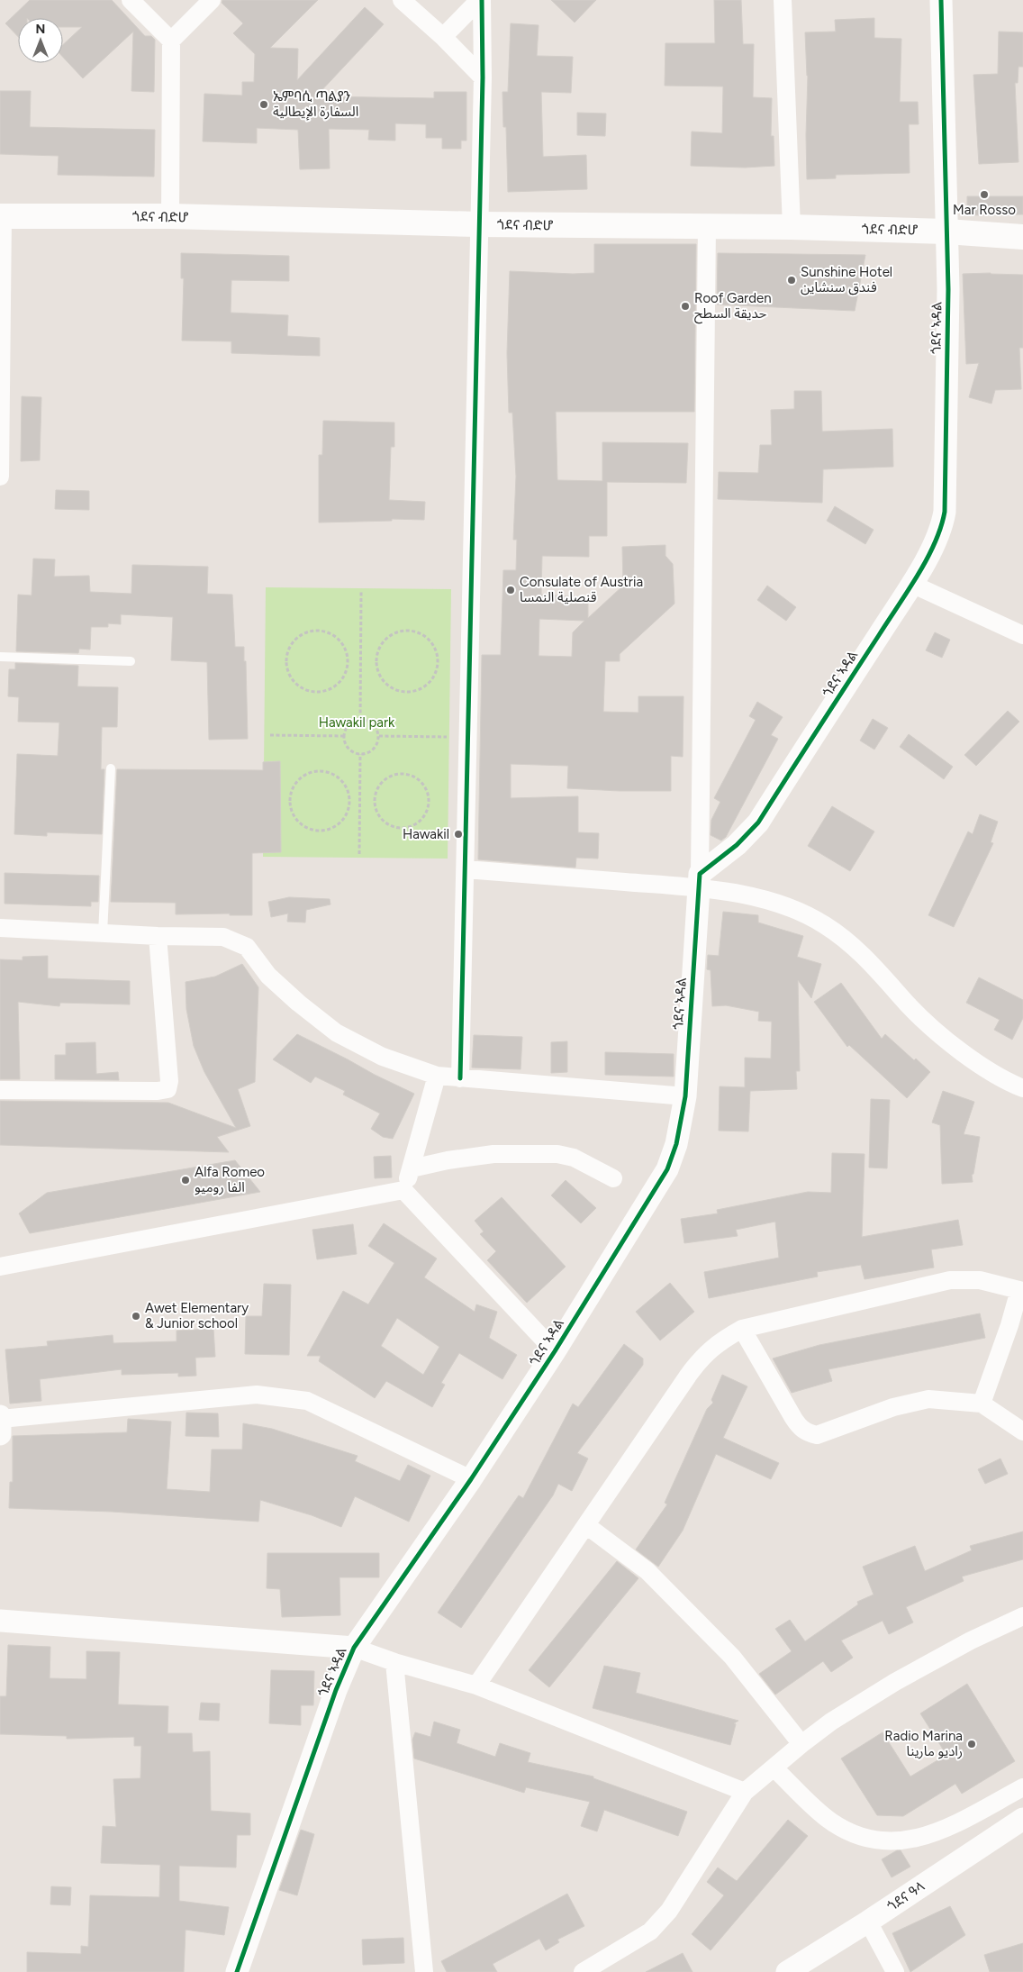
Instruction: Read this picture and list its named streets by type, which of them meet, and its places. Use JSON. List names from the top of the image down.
{
  "streets": {
    "main road": ["ጎደና ብድሆ"],
    "street": ["ጎደና ኣዳል", "ጎደና ዓላ"]
  },
  "crossings": [
    ["ጎደና ብድሆ", "ጎደና ኣዳል"]
  ],
  "parks": ["Hawakil park"],
  "places": [
    "ኤምባሲ ጣልያን السفارة الإيطالية",
    "Mar Rosso",
    "Sunshine Hotel فندق سنشاين",
    "Roof Garden حديقة السطح",
    "Consulate of Austria قنصلية النمسا",
    "Hawakil",
    "Alfa Romeo الفا روميو",
    "Awet Elementary & Junior school",
    "Radio Marina راديو مارينا"
  ],
  "north": "top"
}
